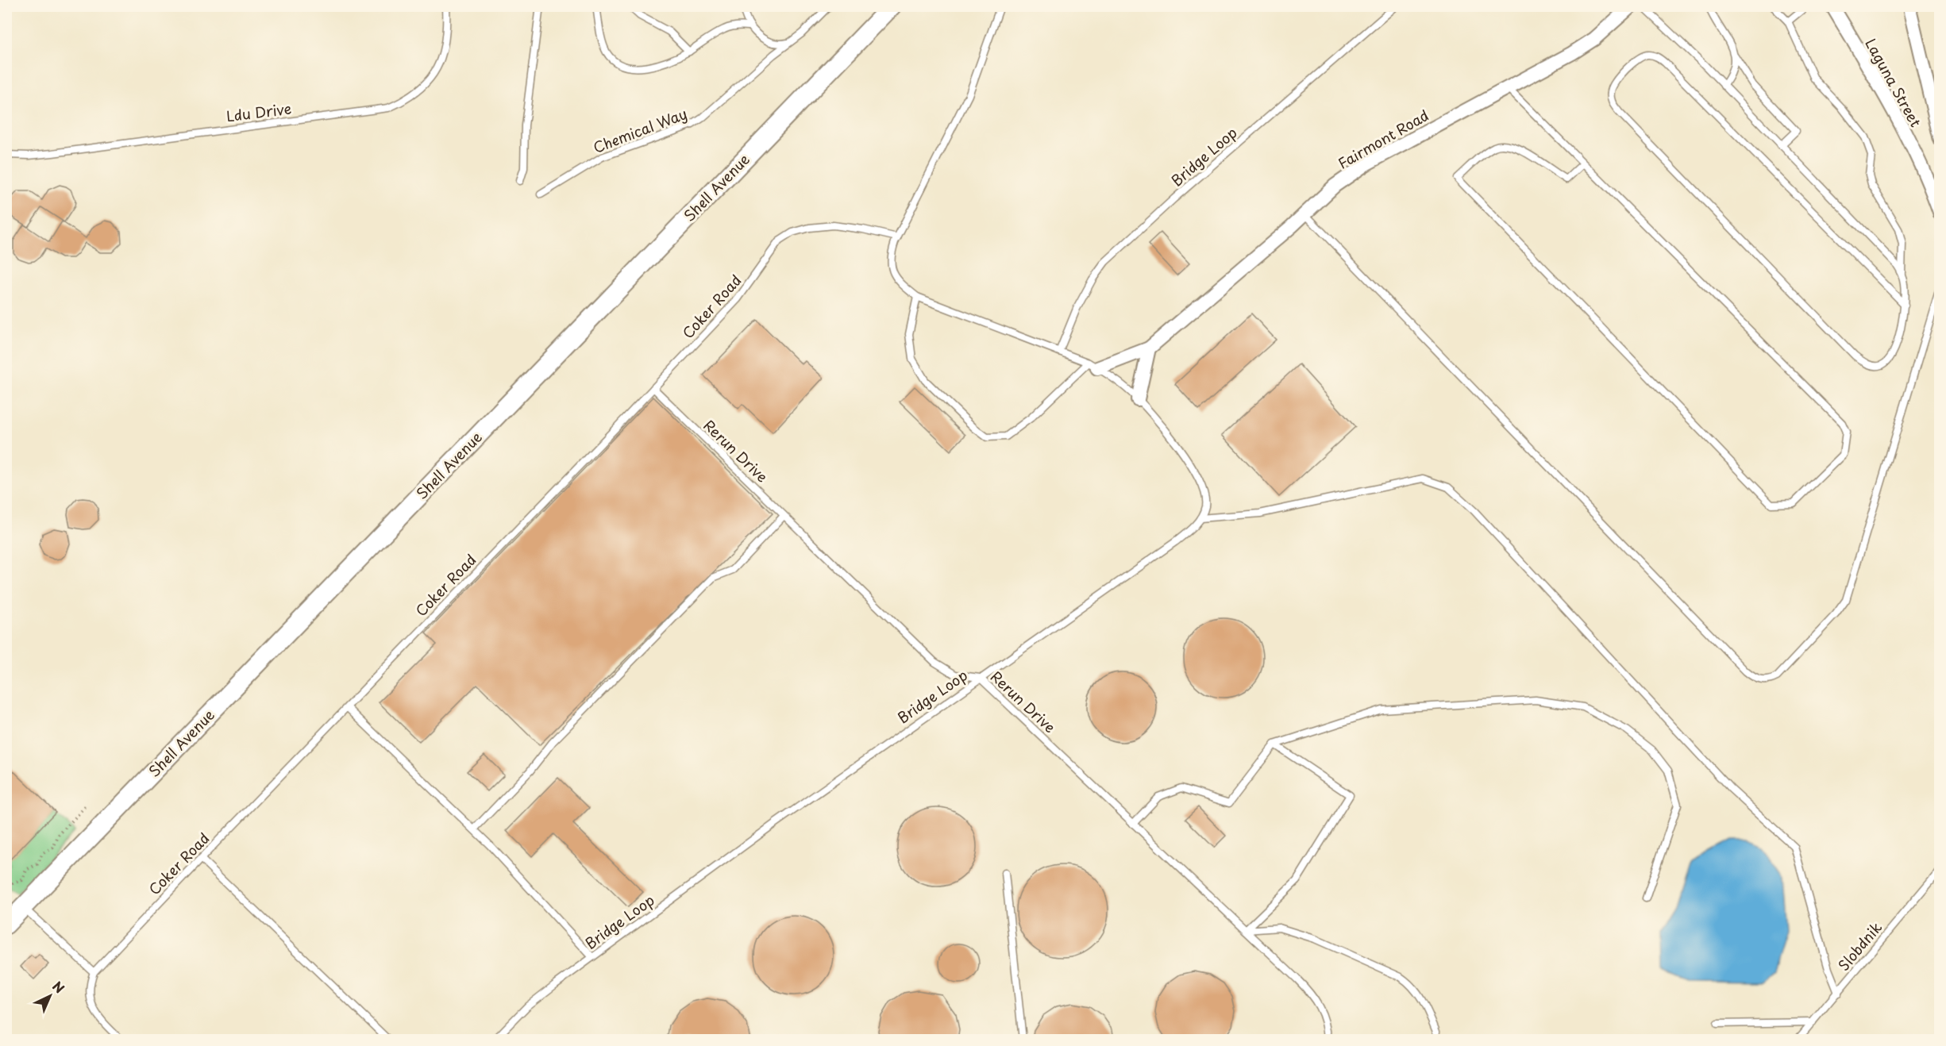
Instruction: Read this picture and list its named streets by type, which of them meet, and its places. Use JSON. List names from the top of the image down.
{
  "streets": {
    "street": ["Laguna Street", "Fairmont Road", "Shell Avenue"],
    "lane": [
      "Ldu Drive",
      "Chemical Way",
      "Bridge Loop",
      "Coker Road",
      "Rerun Drive",
      "Slobdnik"
    ]
  },
  "crossings": [
    ["Bridge Loop", "Rerun Drive"],
    ["Coker Road", "Rerun Drive"]
  ],
  "north": "top right"
}
